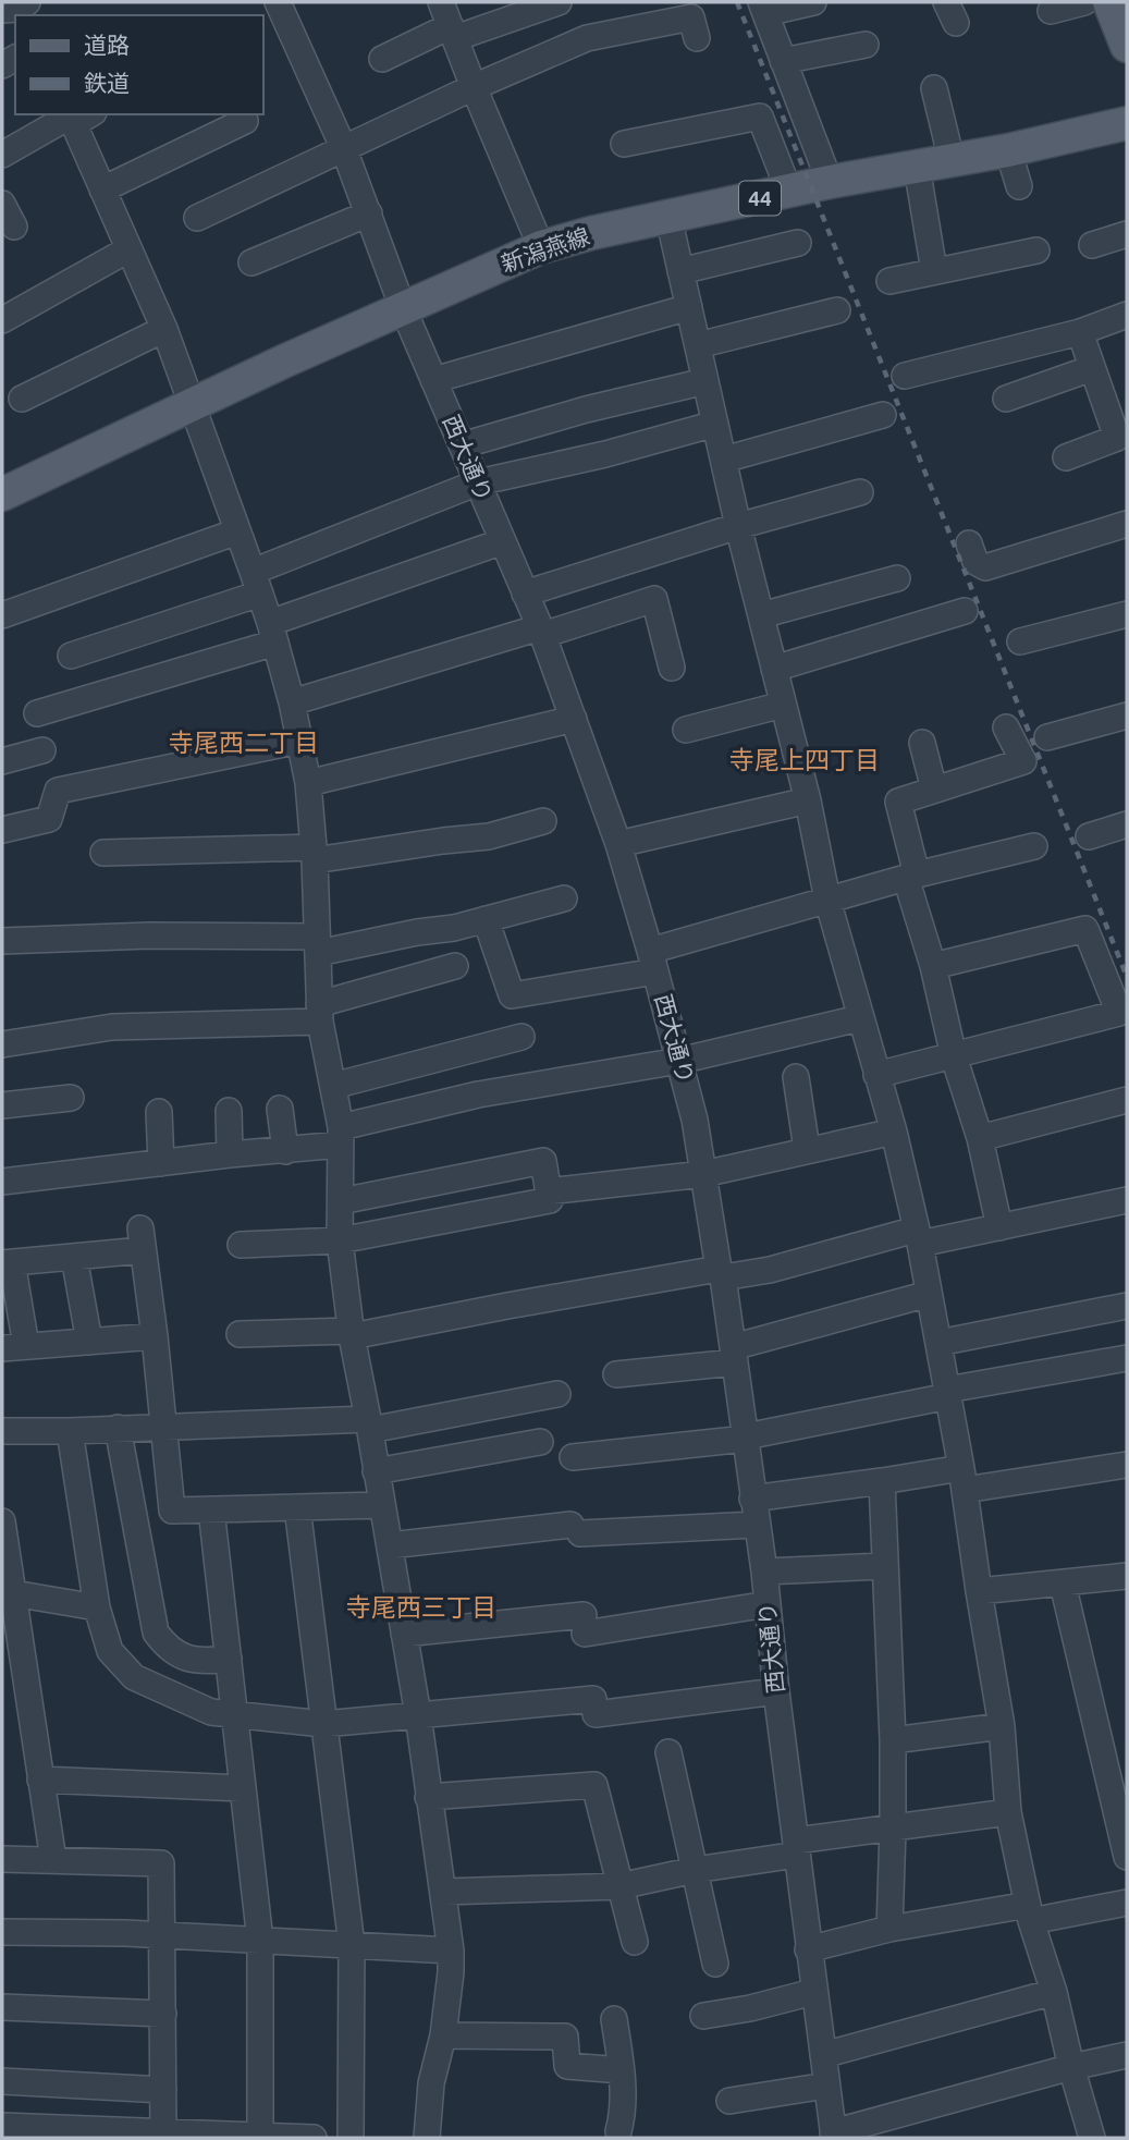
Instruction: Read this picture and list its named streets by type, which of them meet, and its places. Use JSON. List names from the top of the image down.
{
  "streets": {
    "main road": ["44", "新潟燕線"],
    "street": ["西大通り"]
  },
  "crossings": [
    ["新潟燕線", "西大通り"]
  ],
  "districts": ["寺尾西二丁目", "寺尾上四丁目", "寺尾西三丁目"],
  "legend": ["道路", "鉄道"]
}
